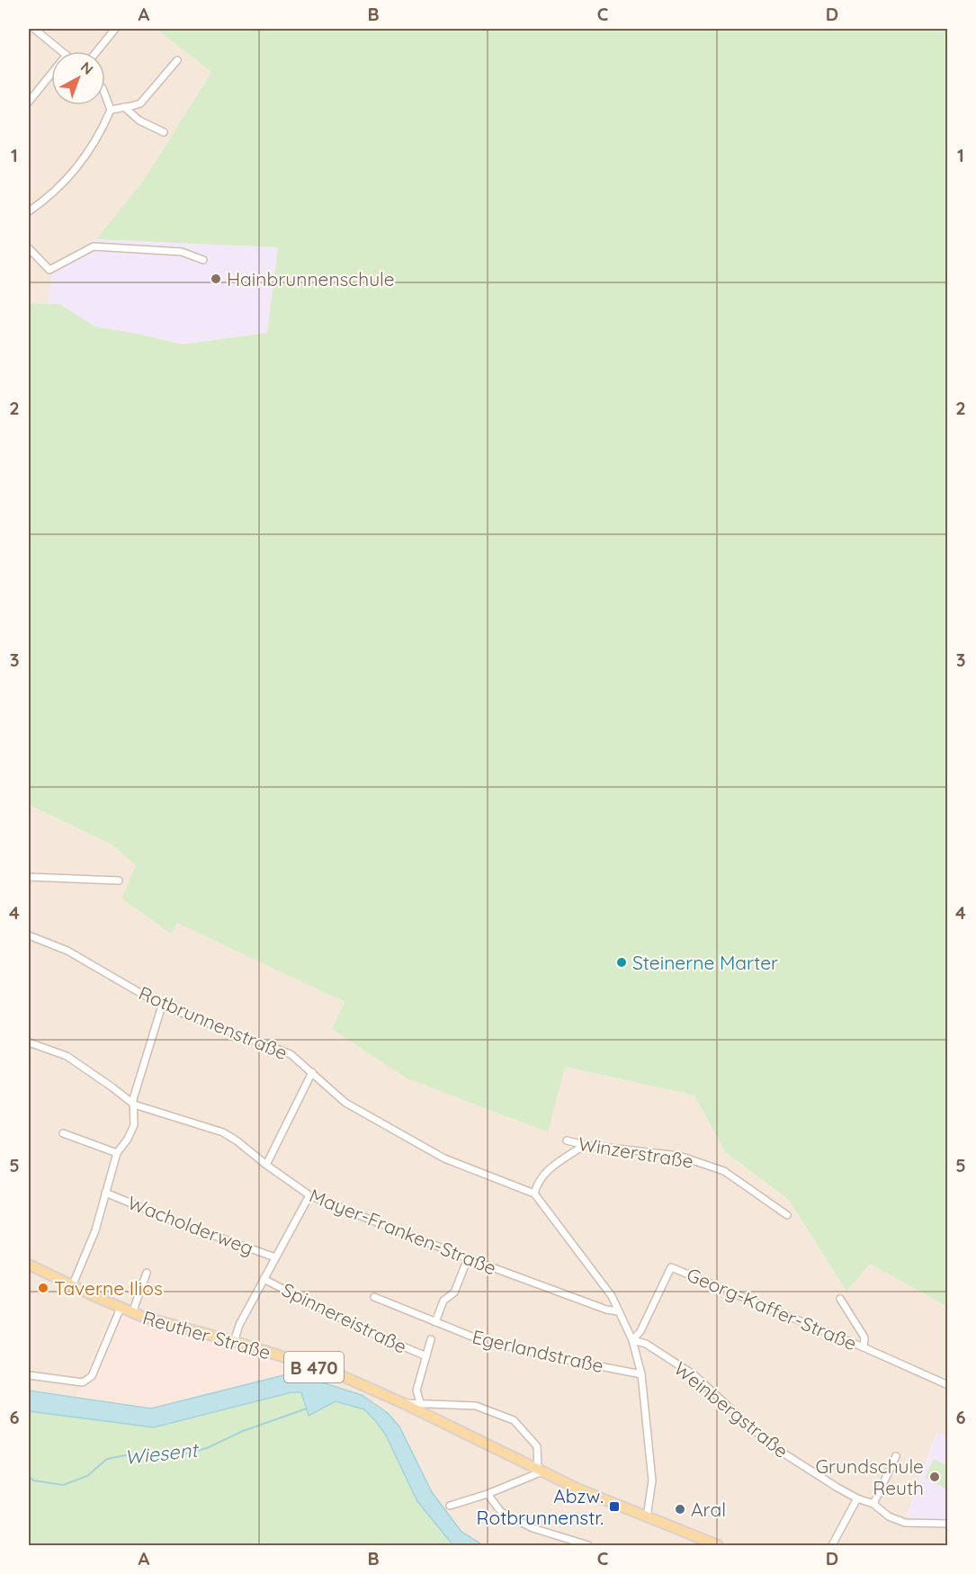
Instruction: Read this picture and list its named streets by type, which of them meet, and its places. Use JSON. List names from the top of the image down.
{
  "streets": {
    "main road": ["Reuther Straße", "B 470"],
    "street": [
      "Rotbrunnenstraße",
      "Winzerstraße",
      "Wacholderweg",
      "Mayer-Franken-Straße",
      "Georg-Kaffer-Straße",
      "Spinnereistraße",
      "Egerlandstraße",
      "Weinbergstraße"
    ]
  },
  "crossings": [
    ["Georg-Kaffer-Straße", "Weinbergstraße"],
    ["Spinnereistraße", "Reuther Straße"],
    ["Reuther Straße", "B 470"]
  ],
  "water": ["Wiesent"],
  "places": {
    "other": [
      "Hainbrunnenschule",
      "Steinerne Marter",
      "Taverne Ilios",
      "Grundschule Reuth",
      "Aral"
    ],
    "transit": ["Abzw. Rotbrunnenstr."]
  },
  "north": "top right",
  "grid": {
    "columns": [
      "A",
      "B",
      "C",
      "D"
    ],
    "rows": [
      "1",
      "2",
      "3",
      "4",
      "5",
      "6"
    ]
  }
}
